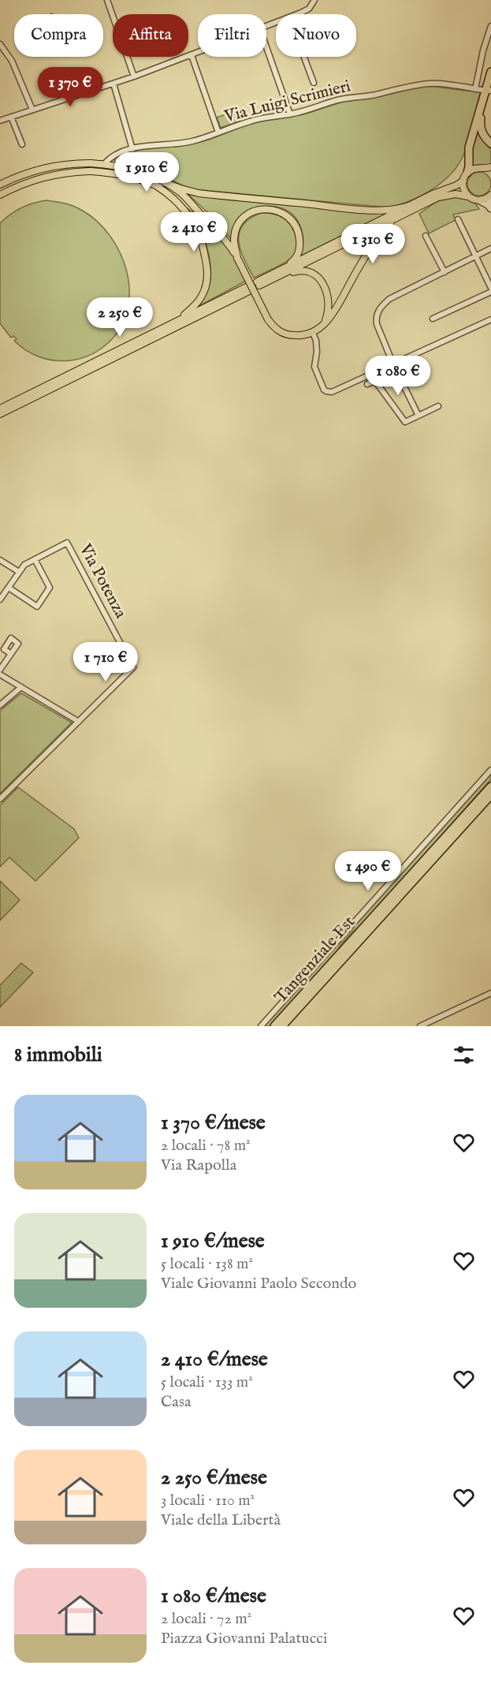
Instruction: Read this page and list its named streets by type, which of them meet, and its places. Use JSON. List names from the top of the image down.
{
  "streets": {
    "highway": ["Tangenziale Est"],
    "street": ["Via Luigi Scrimieri", "Via Potenza"]
  },
  "page": {
    "chip": [
      "Compra",
      "Affitta",
      "Filtri",
      "Nuovo"
    ],
    "price": [
      "1 370 €",
      "1 910 €",
      "2 410 €",
      "1 310 €",
      "2 250 €",
      "1 080 €",
      "1 710 €",
      "1 490 €"
    ],
    "heading": "8 immobili",
    "list": [
      {
        "name": "1 370 €/mese",
        "note": "2 locali · 78 m² · Via Rapolla"
      },
      {
        "name": "1 910 €/mese",
        "note": "5 locali · 138 m² · Viale Giovanni Paolo Secondo"
      },
      {
        "name": "2 410 €/mese",
        "note": "5 locali · 133 m² · Casa"
      },
      {
        "name": "2 250 €/mese",
        "note": "3 locali · 110 m² · Viale della Libertà"
      },
      {
        "name": "1 080 €/mese",
        "note": "2 locali · 72 m² · Piazza Giovanni Palatucci"
      }
    ]
  }
}
